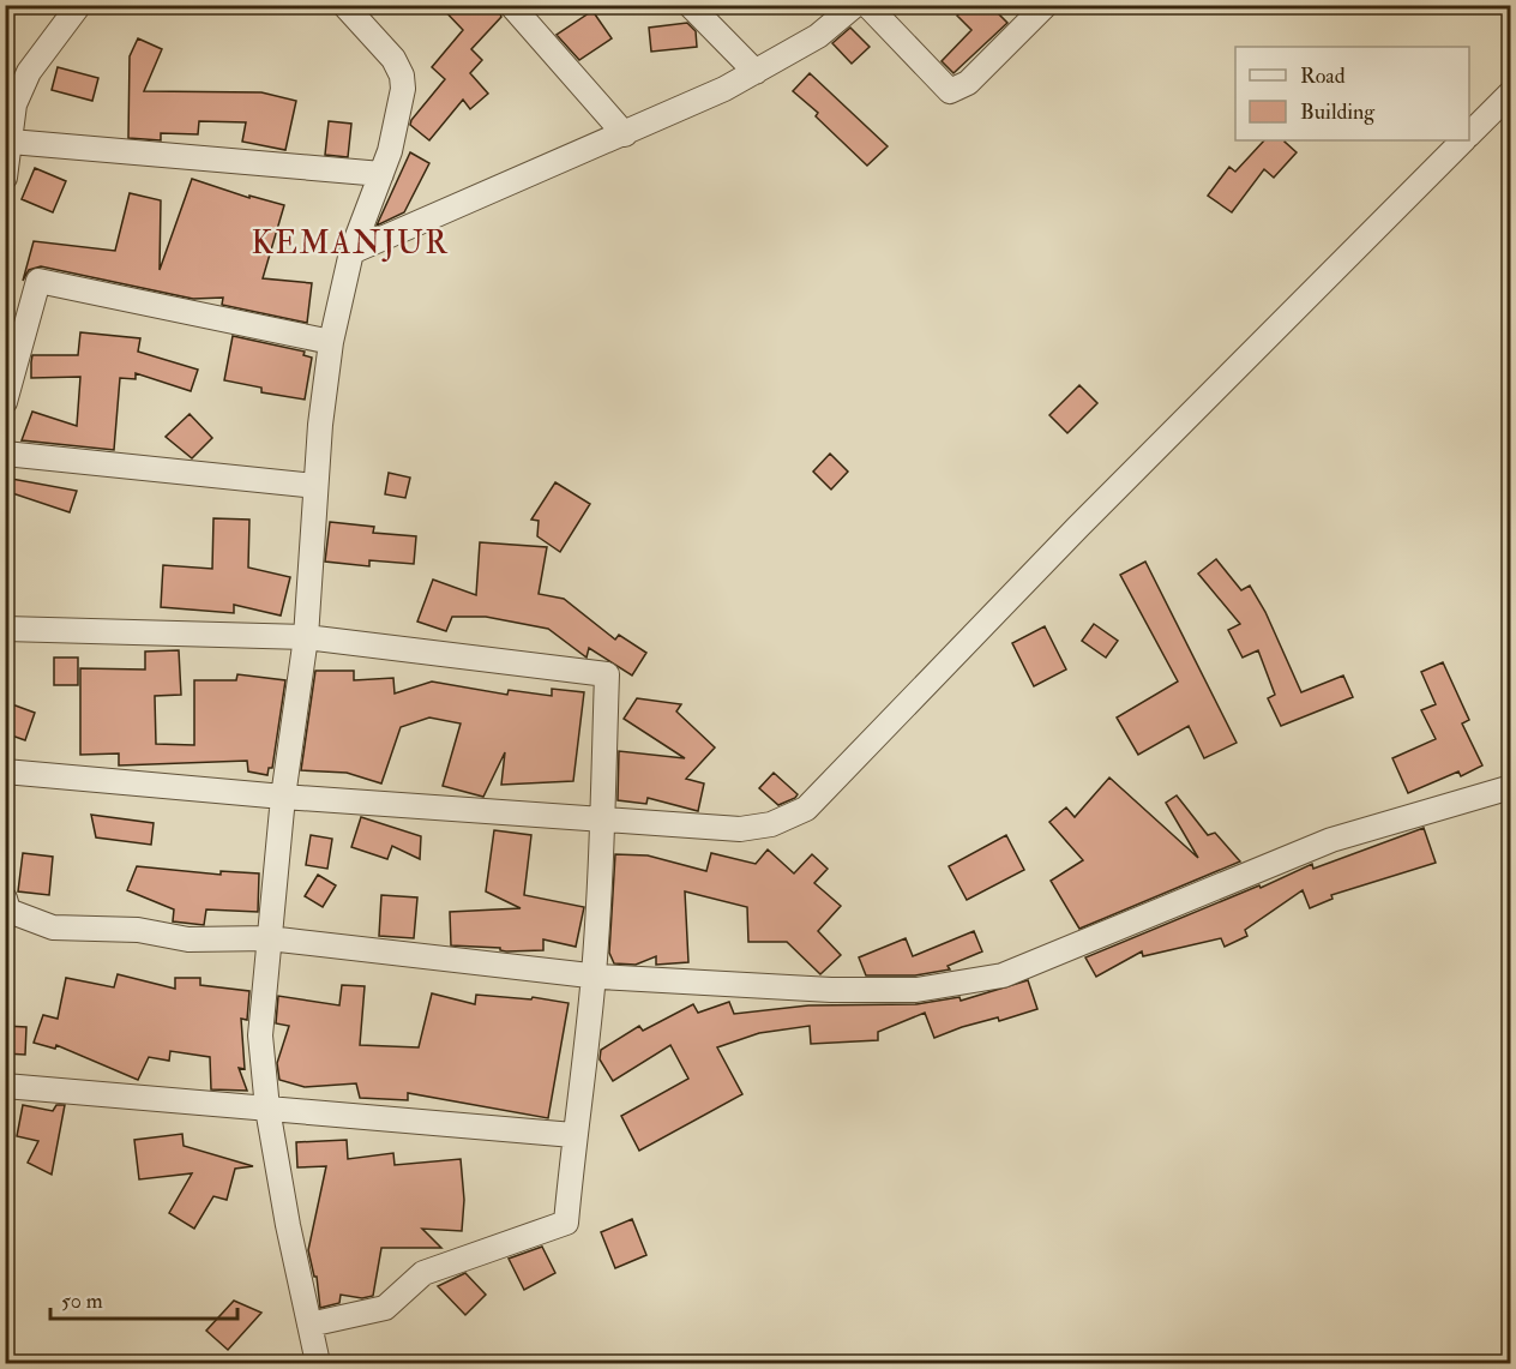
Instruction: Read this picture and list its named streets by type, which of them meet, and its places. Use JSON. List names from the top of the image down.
{
  "districts": ["KEMANJUR"],
  "legend": ["Road", "Building"],
  "scale_bar": "50 m"
}
